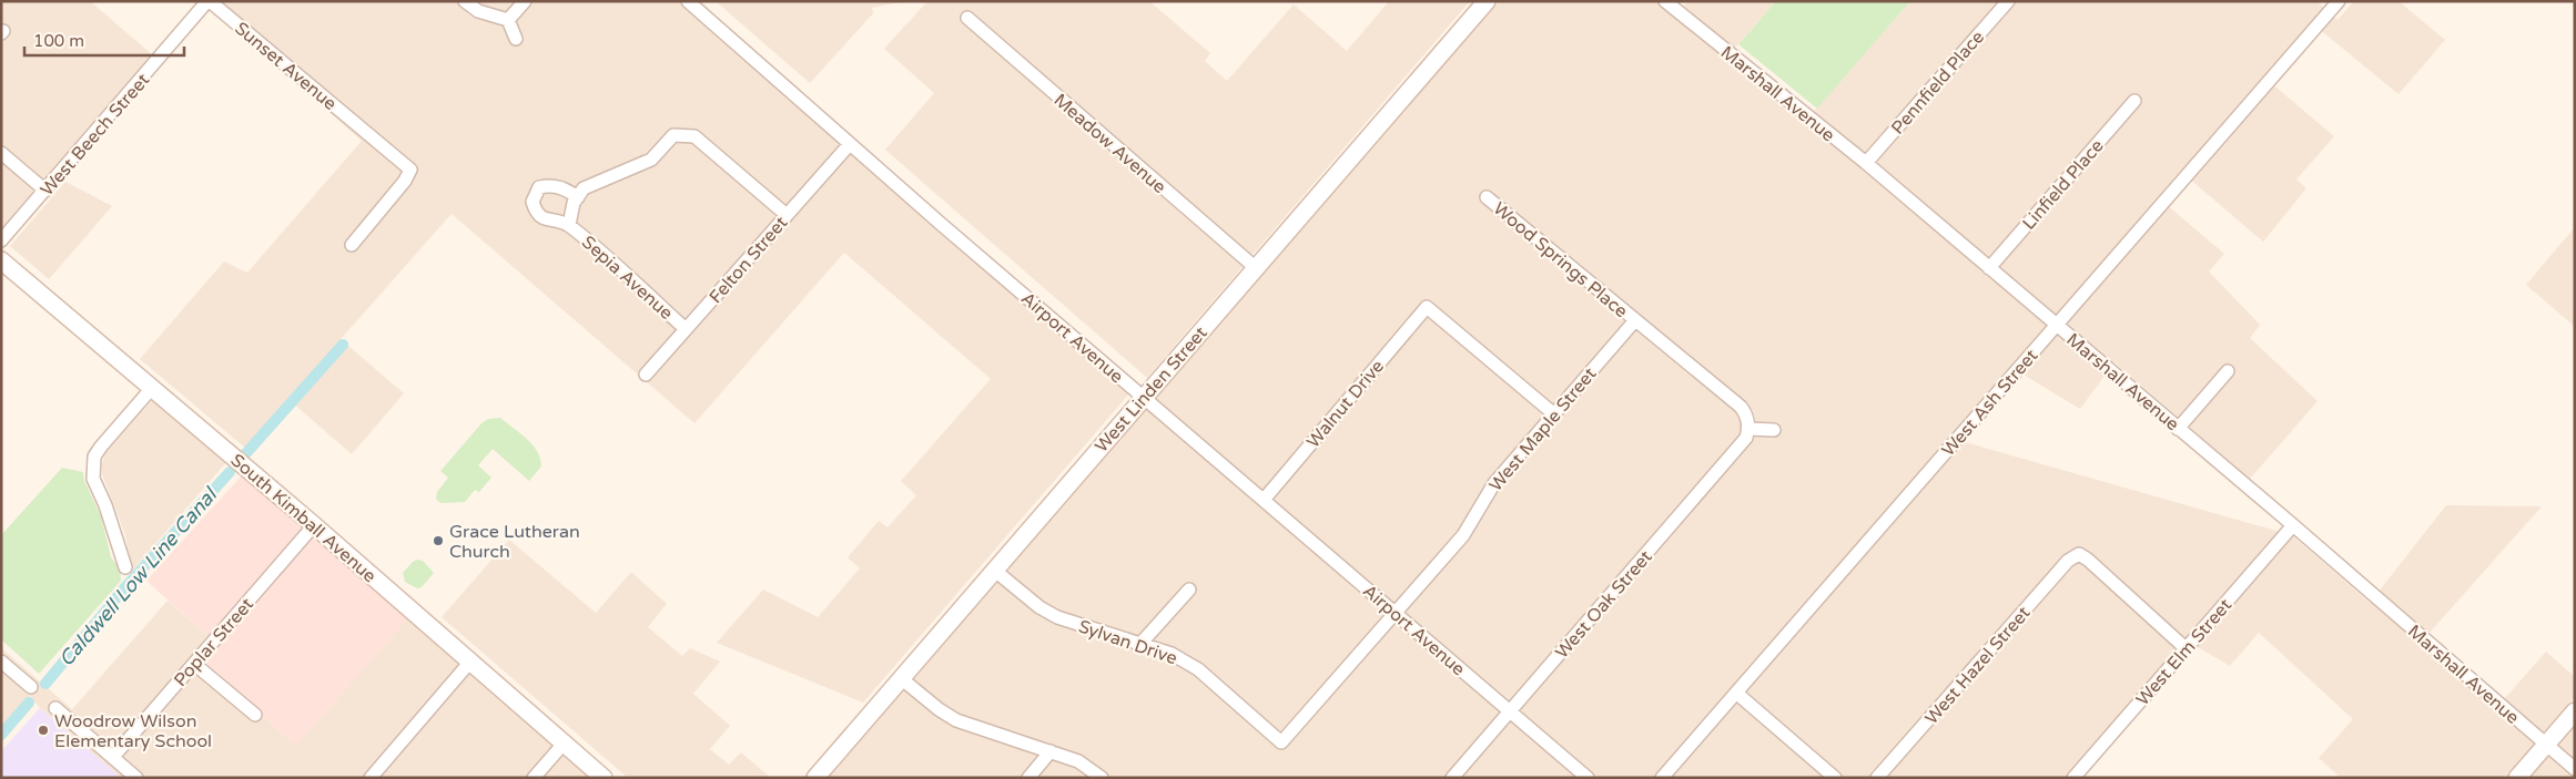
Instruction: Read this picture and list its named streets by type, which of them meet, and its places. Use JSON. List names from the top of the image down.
{
  "streets": {
    "street": [
      "Sunset Avenue",
      "Pennfield Place",
      "Marshall Avenue",
      "West Beech Street",
      "Meadow Avenue",
      "Linfield Place",
      "Felton Street",
      "Wood Springs Place",
      "Sepia Avenue",
      "Airport Avenue",
      "West Linden Street",
      "West Ash Street",
      "Walnut Drive",
      "West Maple Street",
      "South Kimball Avenue",
      "West Oak Street",
      "Poplar Street",
      "Sylvan Drive",
      "West Elm Street",
      "West Hazel Street"
    ]
  },
  "crossings": [
    ["Sunset Avenue", "West Beech Street"],
    ["Pennfield Place", "Marshall Avenue"],
    ["Marshall Avenue", "Linfield Place"],
    ["Marshall Avenue", "West Ash Street"],
    ["Marshall Avenue", "West Elm Street"],
    ["Meadow Avenue", "West Linden Street"],
    ["Felton Street", "Sepia Avenue"],
    ["Felton Street", "Airport Avenue"],
    ["Wood Springs Place", "West Maple Street"],
    ["Wood Springs Place", "West Oak Street"],
    ["Airport Avenue", "West Linden Street"],
    ["Airport Avenue", "Walnut Drive"],
    ["Airport Avenue", "West Maple Street"],
    ["Airport Avenue", "West Oak Street"],
    ["West Linden Street", "Sylvan Drive"],
    ["Walnut Drive", "West Maple Street"],
    ["West Maple Street", "Sylvan Drive"],
    ["South Kimball Avenue", "Poplar Street"],
    ["West Elm Street", "West Hazel Street"]
  ],
  "water": ["Caldwell Low Line Canal"],
  "places": ["Grace Lutheran Church", "Woodrow Wilson Elementary School"],
  "scale_bar": "100 m"
}
